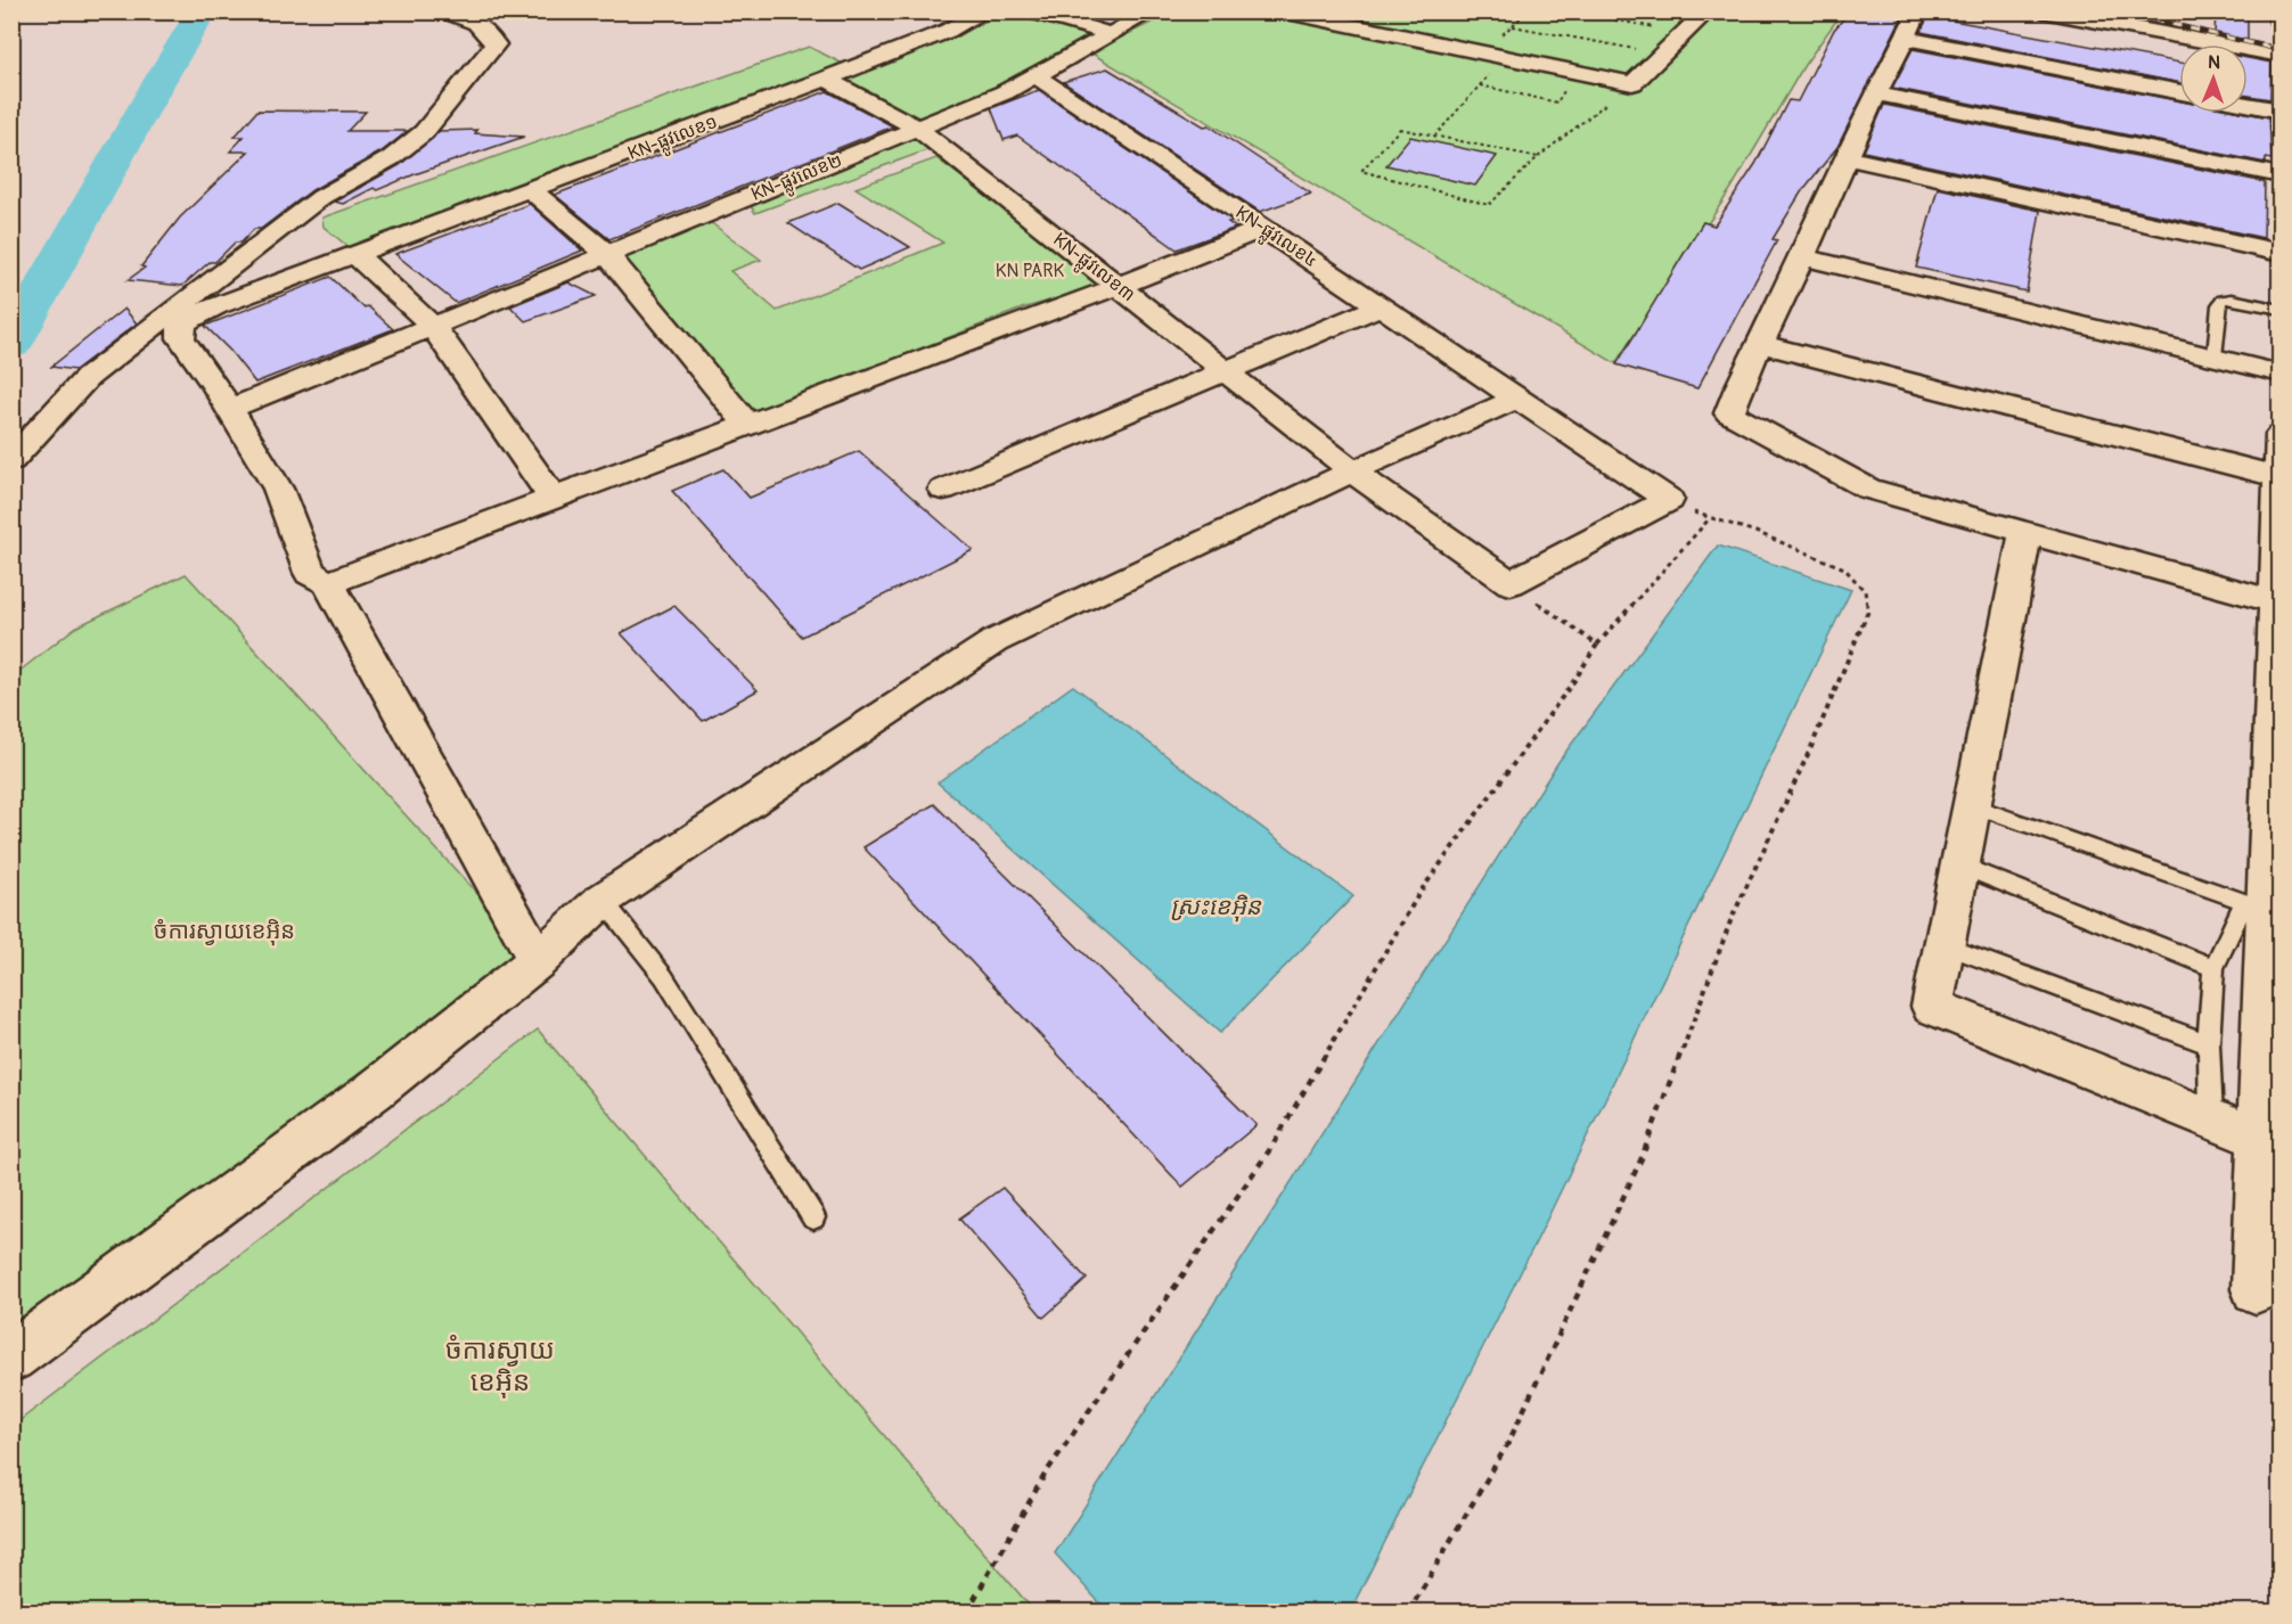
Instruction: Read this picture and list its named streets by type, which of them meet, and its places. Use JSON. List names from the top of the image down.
{
  "streets": {
    "street": [
      "KN-ផ្លូវលេខ១",
      "KN-ផ្លូវលេខ២",
      "KN-ផ្លូវលេខ៤",
      "KN-ផ្លូវលេខ៣"
    ]
  },
  "crossings": [
    ["KN-ផ្លូវលេខ១", "KN-ផ្លូវលេខ២"],
    ["KN-ផ្លូវលេខ១", "KN-ផ្លូវលេខ៣"],
    ["KN-ផ្លូវលេខ២", "KN-ផ្លូវលេខ៤"],
    ["KN-ផ្លូវលេខ២", "KN-ផ្លូវលេខ៣"]
  ],
  "water": ["ស្រះខេអ៊ិន"],
  "parks": ["KN PARK", "ចំការស្វាយខេអ៊ិន", "ចំការស្វាយ ខេអ៊ិន"],
  "north": "top"
}
